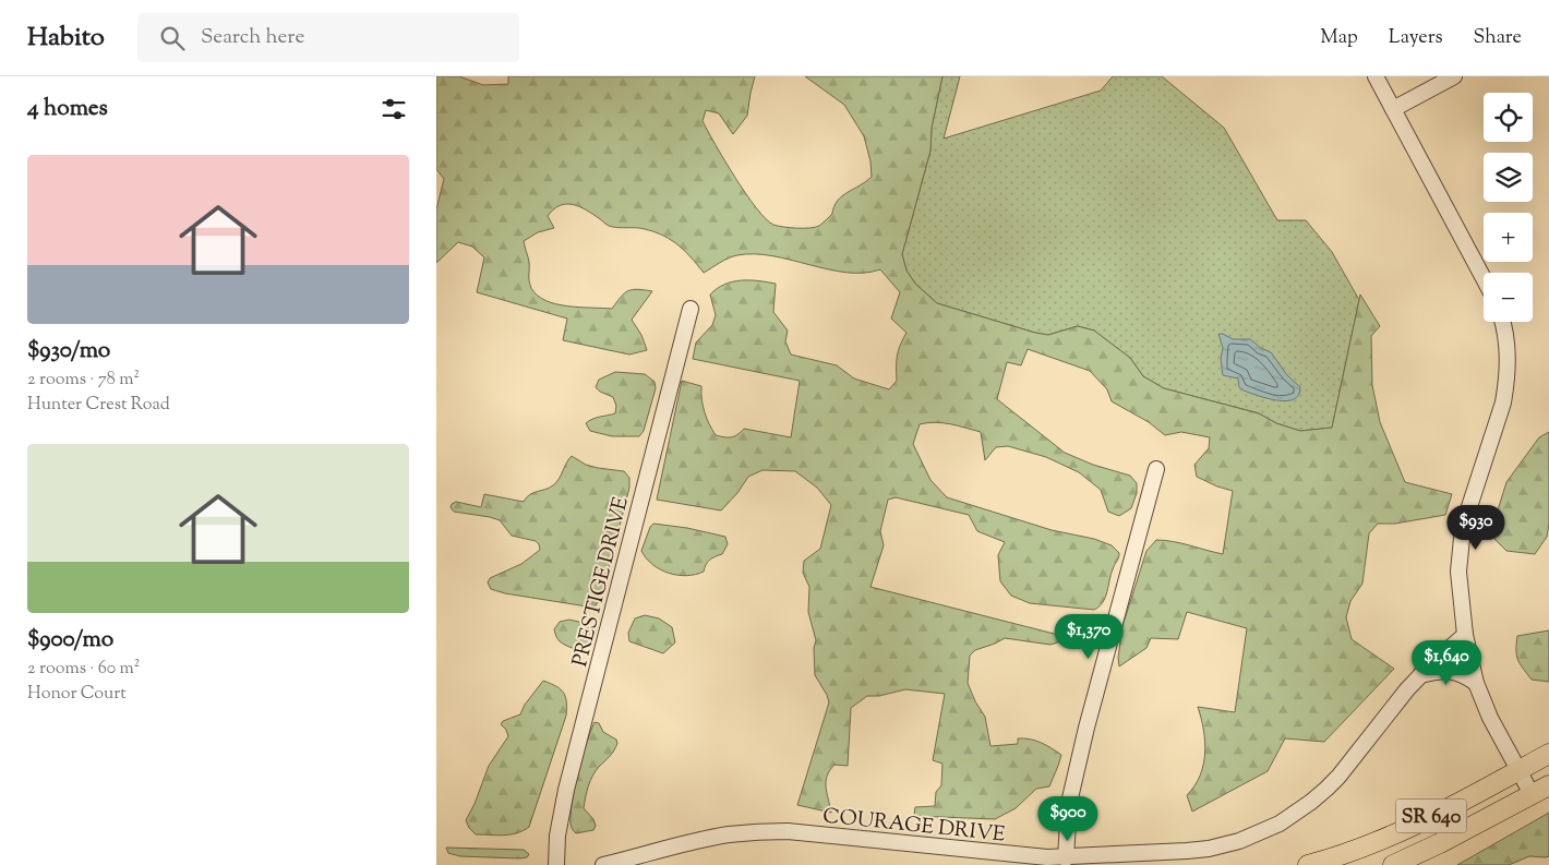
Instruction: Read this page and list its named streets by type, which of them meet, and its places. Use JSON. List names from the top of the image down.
{
  "streets": {
    "main road": ["SR 640"],
    "street": ["PRESTIGE DRIVE", "COURAGE DRIVE"]
  },
  "page": {
    "header": "Habito",
    "search": "Search here",
    "nav": ["Map", "Layers", "Share"],
    "heading": "4 homes",
    "map_buttons": ["+", "−"],
    "list": [
      {
        "name": "$930/mo",
        "note": "2 rooms · 78 m² · Hunter Crest Road"
      },
      {
        "name": "$900/mo",
        "note": "2 rooms · 60 m² · Honor Court"
      }
    ],
    "price": [
      "$930",
      "$1,370",
      "$1,640",
      "$900"
    ]
  }
}
